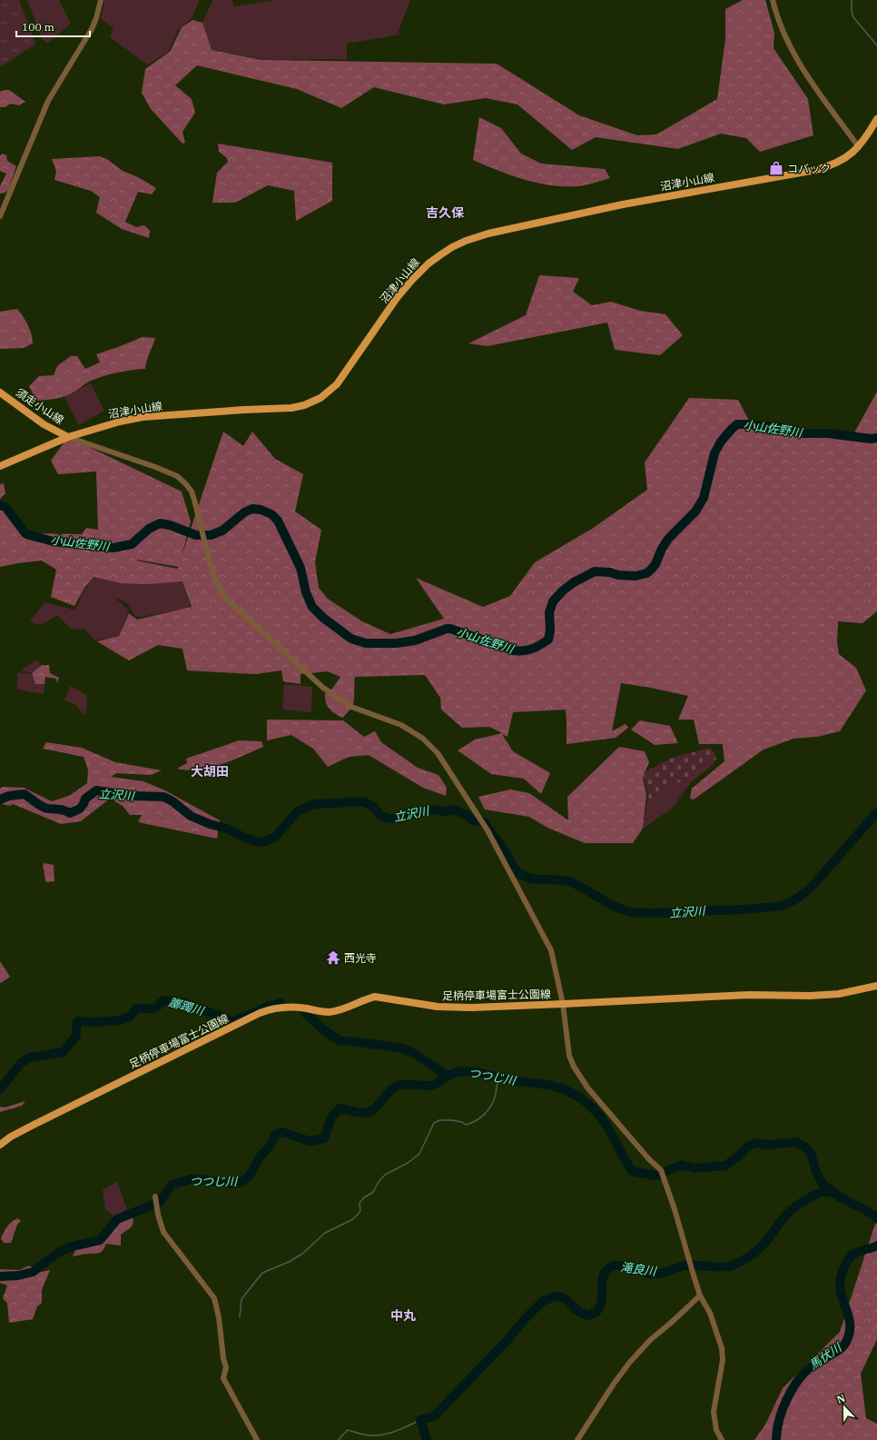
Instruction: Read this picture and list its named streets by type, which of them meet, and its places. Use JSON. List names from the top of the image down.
{
  "streets": {
    "main road": ["沼津小山線", "須走小山線", "足柄停車場富士公園線"]
  },
  "crossings": [
    ["沼津小山線", "須走小山線"]
  ],
  "districts": ["吉久保", "大胡田", "中丸"],
  "water": [
    "小山佐野川",
    "立沢川",
    "躑躅川",
    "つつじ川",
    "滝良川",
    "馬伏川"
  ],
  "places": {
    "shop": ["コバック"],
    "temple": ["西光寺"]
  },
  "scale_bar": "100 m",
  "north": "top"
}
